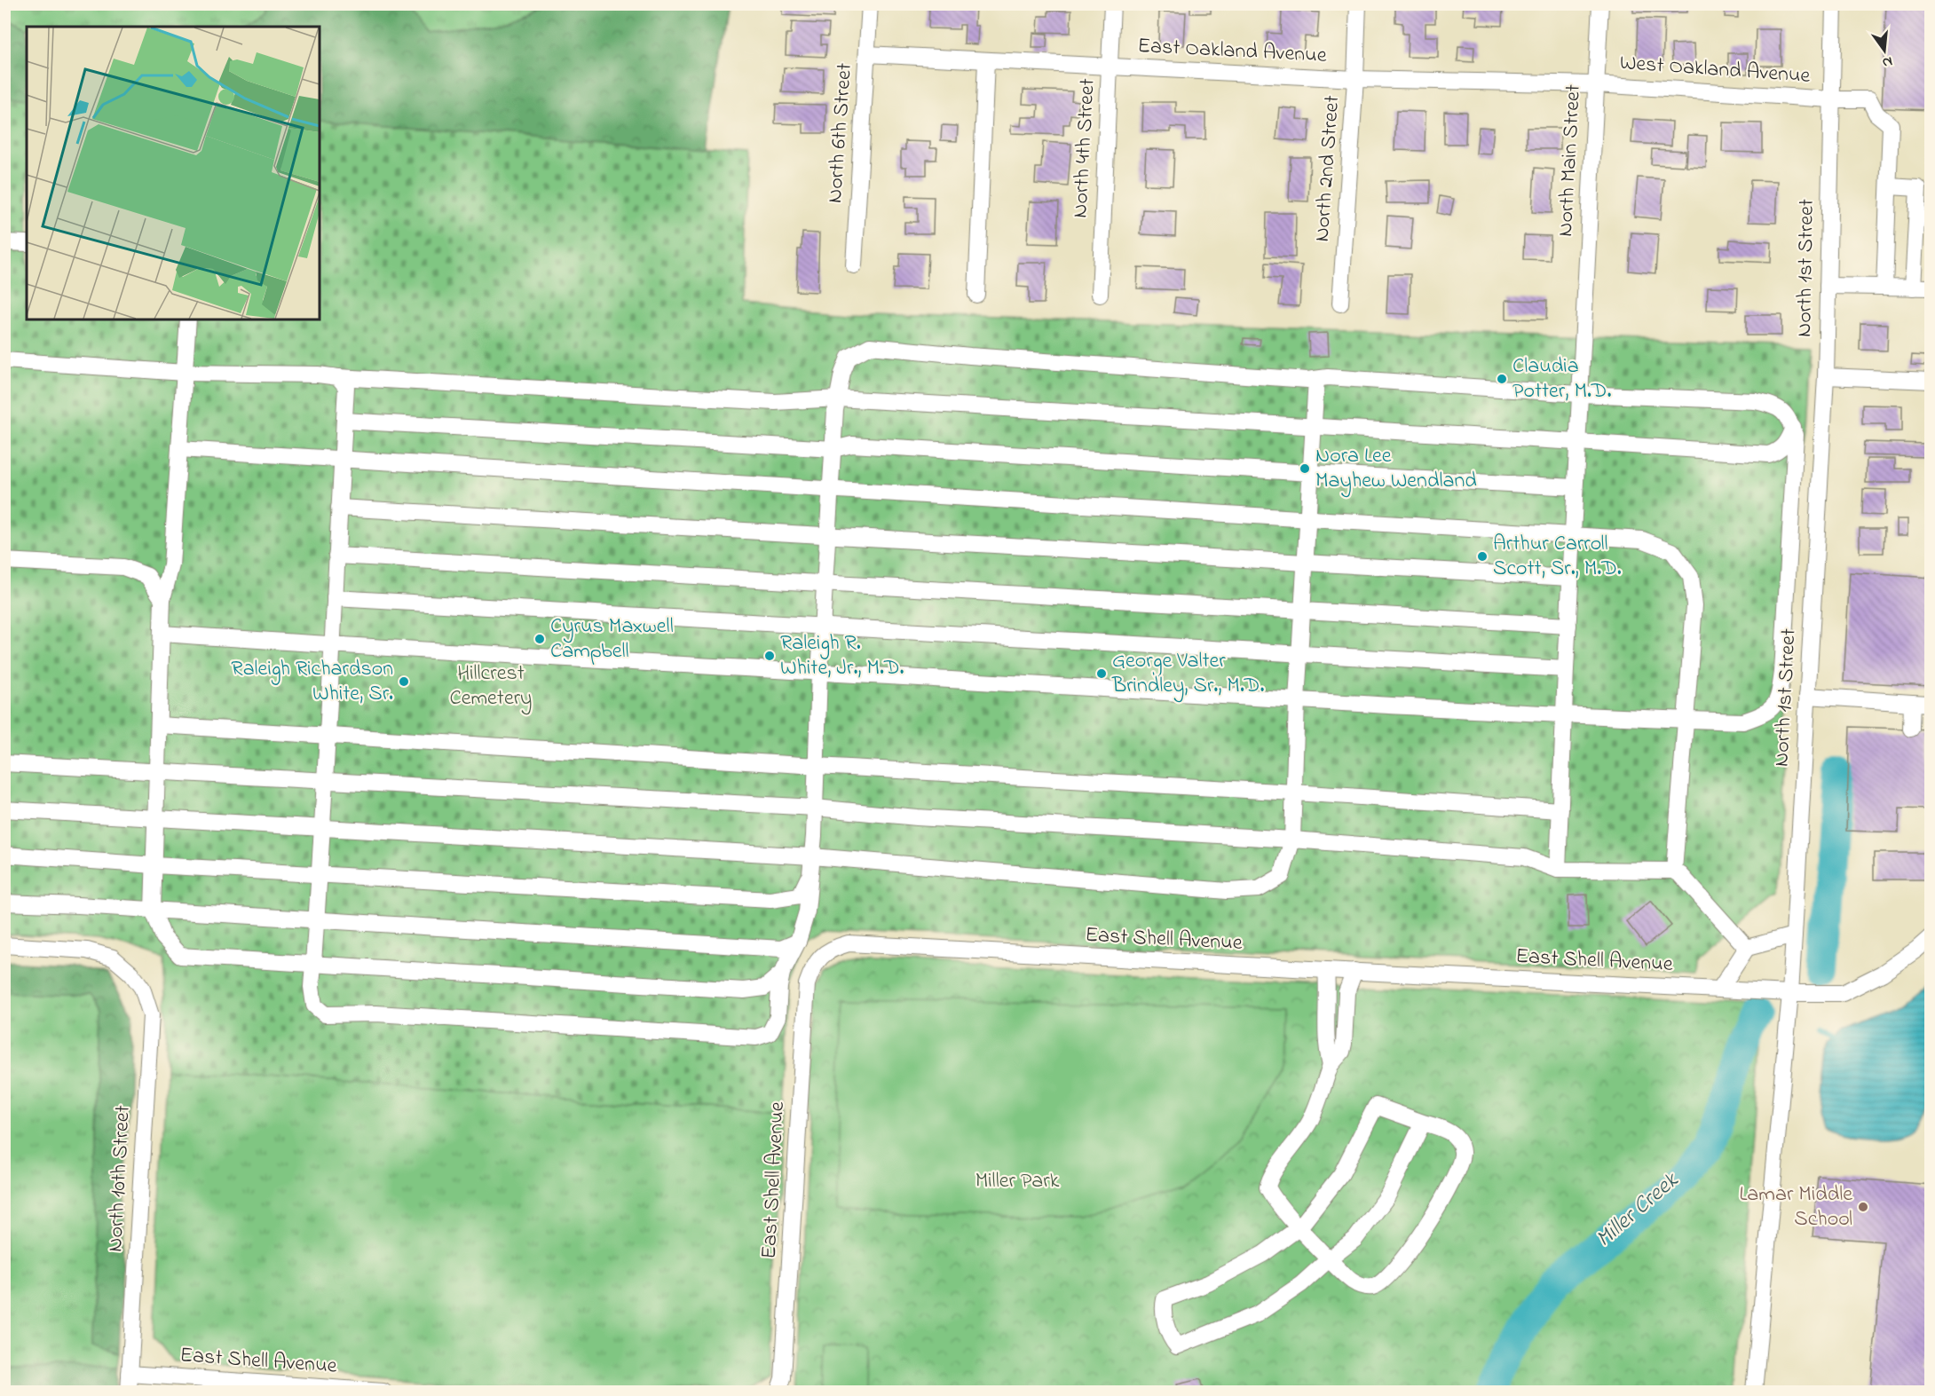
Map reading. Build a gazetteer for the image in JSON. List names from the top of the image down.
{
  "streets": {
    "street": [
      "East Oakland Avenue",
      "West Oakland Avenue",
      "North 6th Street",
      "North 4th Street",
      "North Main Street",
      "North 2nd Street",
      "North 1st Street",
      "East Shell Avenue",
      "North 10th Street"
    ]
  },
  "crossings": [
    ["East Oakland Avenue", "West Oakland Avenue"],
    ["East Oakland Avenue", "North 6th Street"],
    ["East Oakland Avenue", "North 4th Street"],
    ["East Oakland Avenue", "North Main Street"],
    ["East Oakland Avenue", "North 2nd Street"],
    ["West Oakland Avenue", "North Main Street"],
    ["West Oakland Avenue", "North 1st Street"],
    ["North 1st Street", "East Shell Avenue"],
    ["East Shell Avenue", "North 10th Street"]
  ],
  "water": ["Miller Creek"],
  "parks": ["Hillcrest Cemetery", "Miller Park"],
  "places": [
    "Claudia Potter, M.D.",
    "Nora Lee Mayhew Wendland",
    "Arthur Carroll Scott, Sr., M.D.",
    "Cyrus Maxwell Campbell",
    "Raleigh R. White, Jr., M.D.",
    "George Valter Brindley, Sr., M.D.",
    "Raleigh Richardson White, Sr.",
    "Lamar Middle School"
  ],
  "north": "bottom"
}
